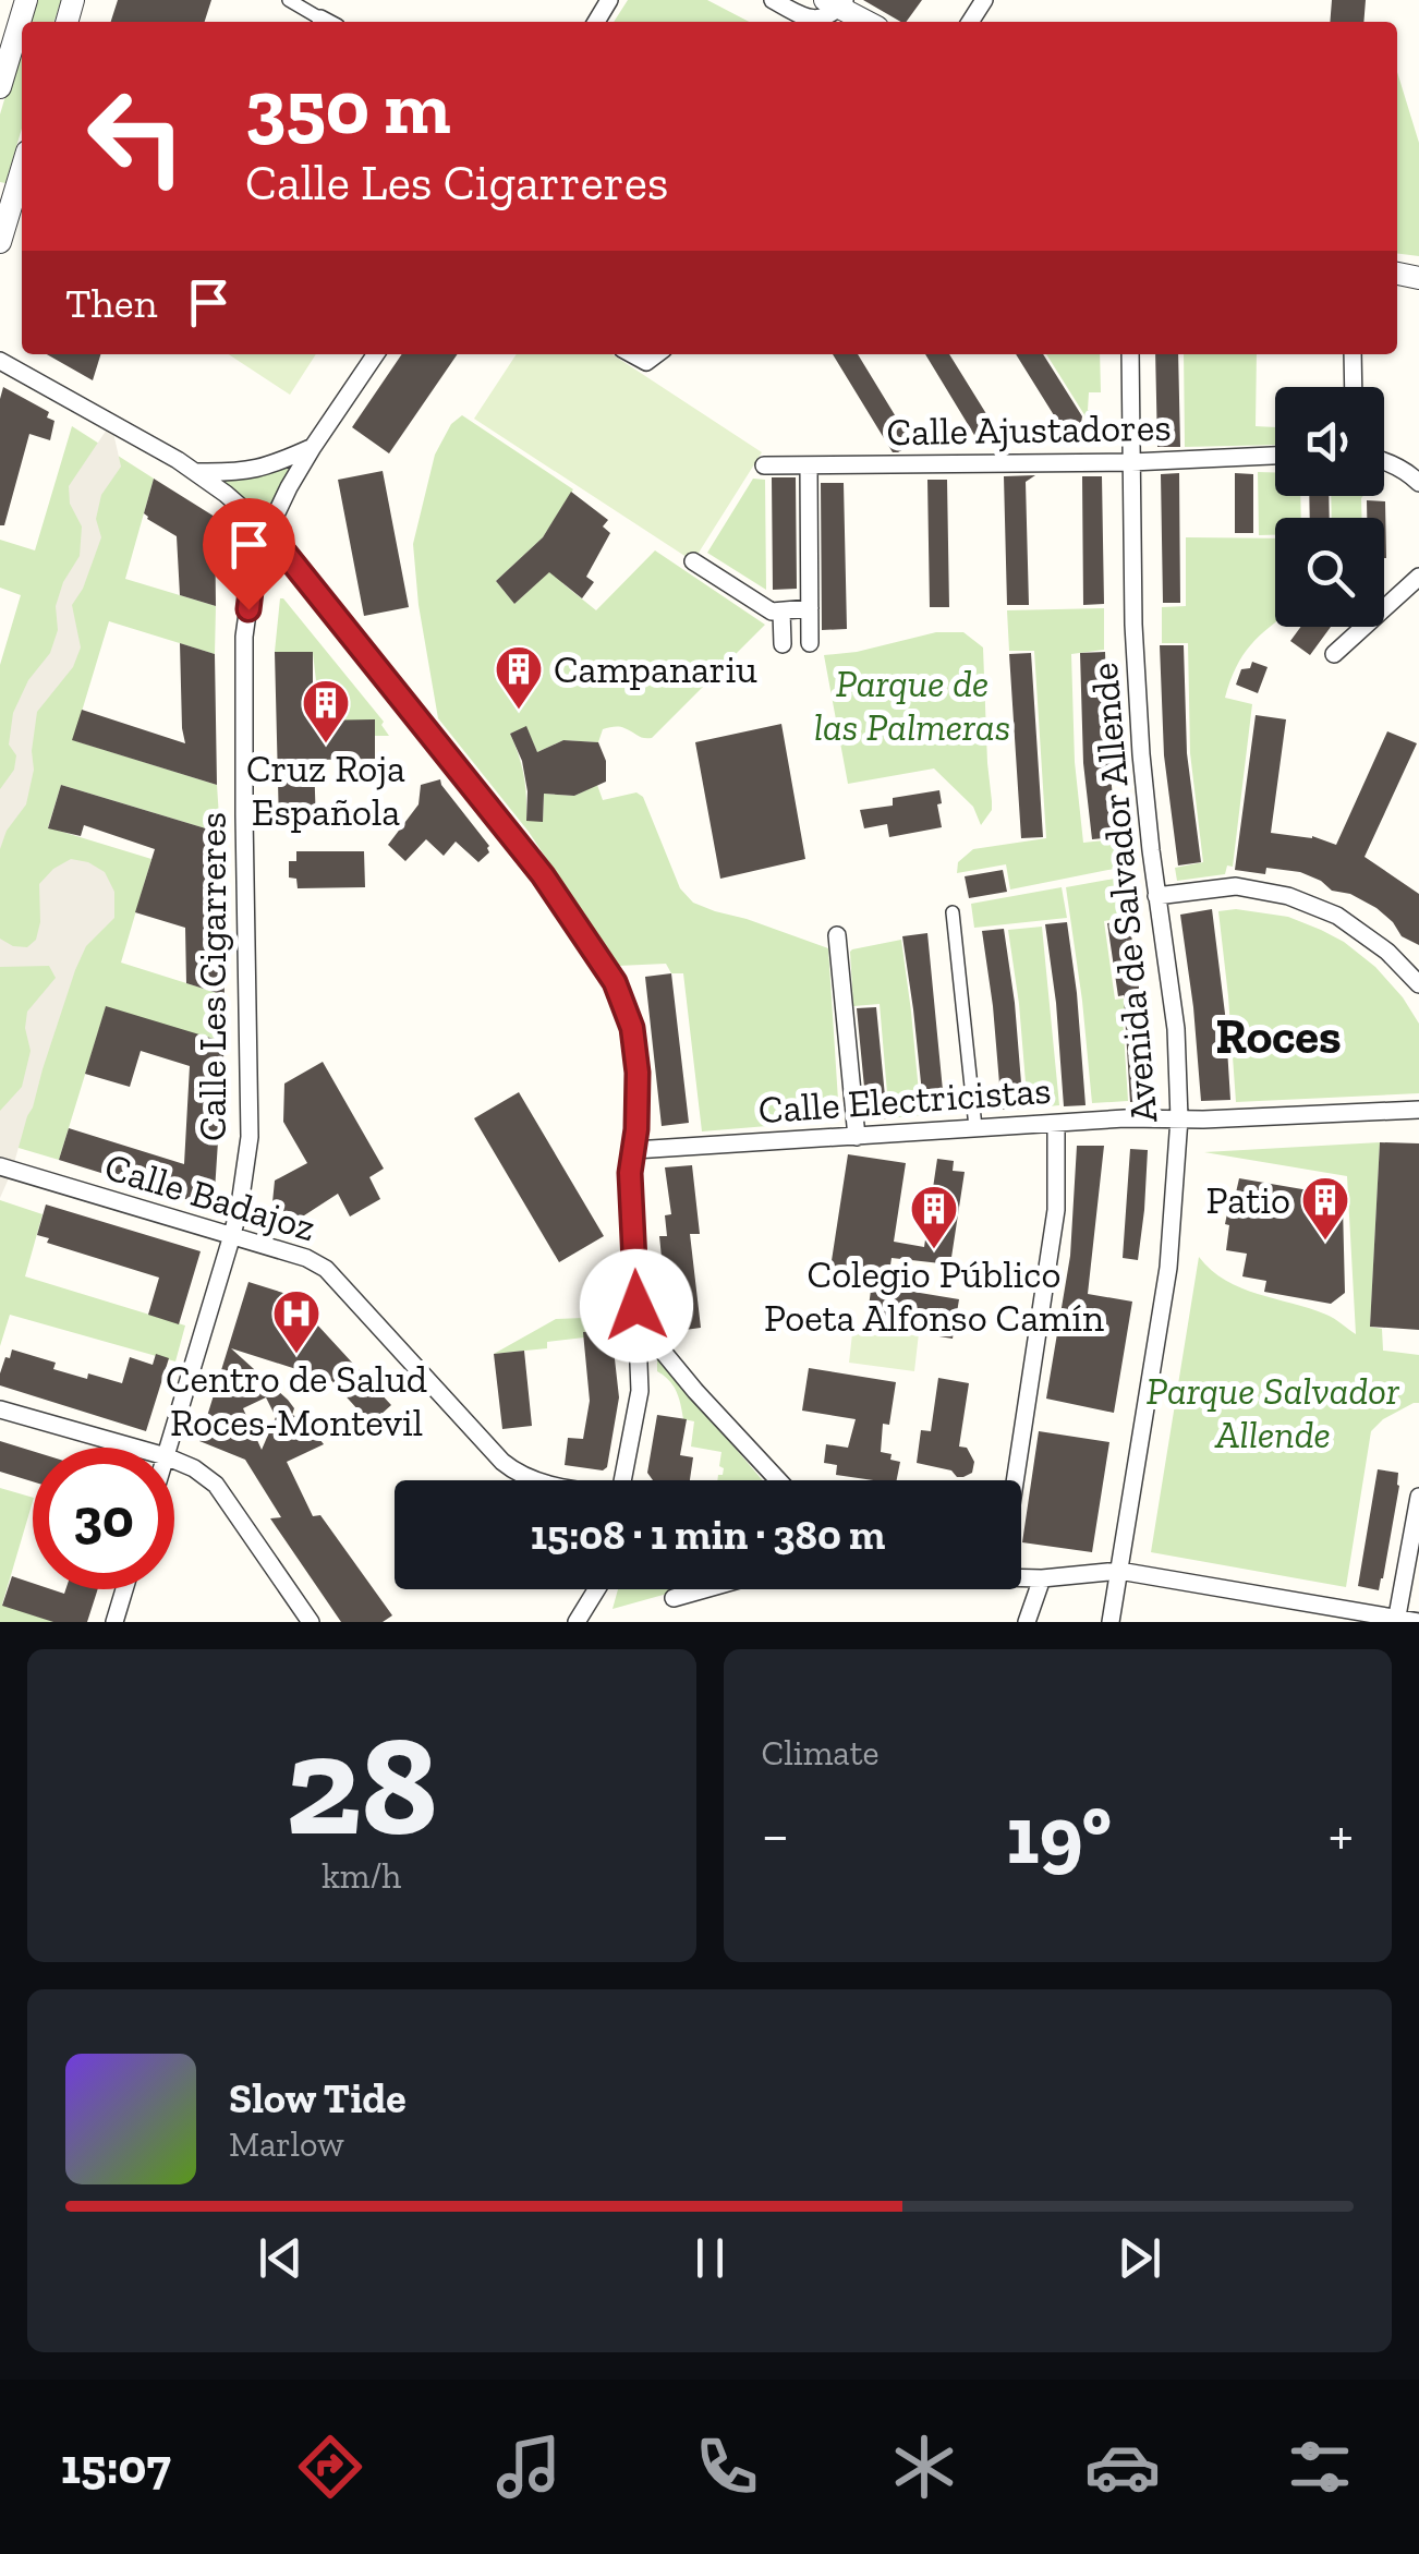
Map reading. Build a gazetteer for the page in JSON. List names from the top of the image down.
{
  "streets": {
    "street": [
      "Calle Ajustadores",
      "Avenida de Salvador Allende",
      "Calle Les Cigarreres",
      "Calle Electricistas",
      "Calle Badajoz"
    ]
  },
  "crossings": [
    ["Calle Ajustadores", "Avenida de Salvador Allende"],
    ["Avenida de Salvador Allende", "Calle Electricistas"],
    ["Calle Les Cigarreres", "Calle Badajoz"]
  ],
  "districts": ["Roces"],
  "parks": ["Parque de las Palmeras", "Parque Salvador Allende"],
  "places": {
    "building": [
      "Campanariu",
      "Cruz Roja Española",
      "Patio",
      "Colegio Público Poeta Alfonso Camín"
    ],
    "hospital": ["Centro de Salud Roces-Montevil"]
  },
  "page": {
    "turn": ["350 m", "Calle Les Cigarreres"],
    "then": "Then",
    "limit": "30",
    "trip": "15:08 · 1 min · 380 m",
    "tile": [
      ["28", "km/h"],
      "Climate"
    ],
    "heat": ["−", "19°", "+"],
    "song": ["Slow Tide", "Marlow"],
    "tabs": "15:07"
  }
}
